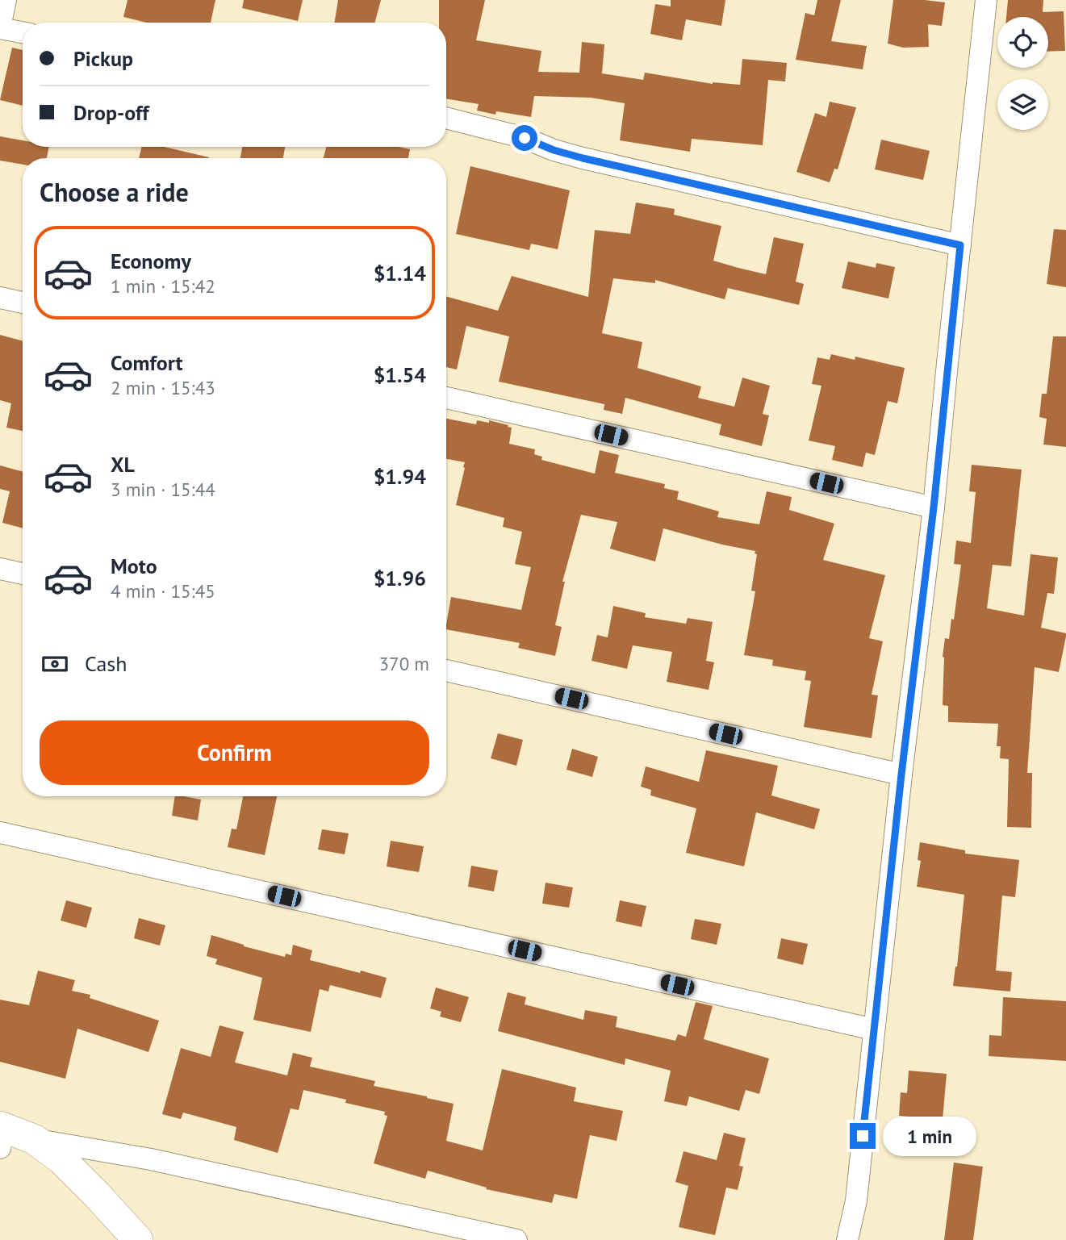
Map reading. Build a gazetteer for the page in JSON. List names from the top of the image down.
{
  "page": {
    "banner": ["Pickup", "Drop-off"],
    "heading": "Choose a ride",
    "list": [
      {
        "name": "Economy",
        "note": "1 min · 15:42",
        "value": "$1.14"
      },
      {
        "name": "Comfort",
        "note": "2 min · 15:43",
        "value": "$1.54"
      },
      {
        "name": "XL",
        "note": "3 min · 15:44",
        "value": "$1.94"
      },
      {
        "name": "Moto",
        "note": "4 min · 15:45",
        "value": "$1.96"
      }
    ],
    "pay": ["Cash", "370 m"],
    "buttons": "Confirm",
    "bubble": "1 min"
  }
}
